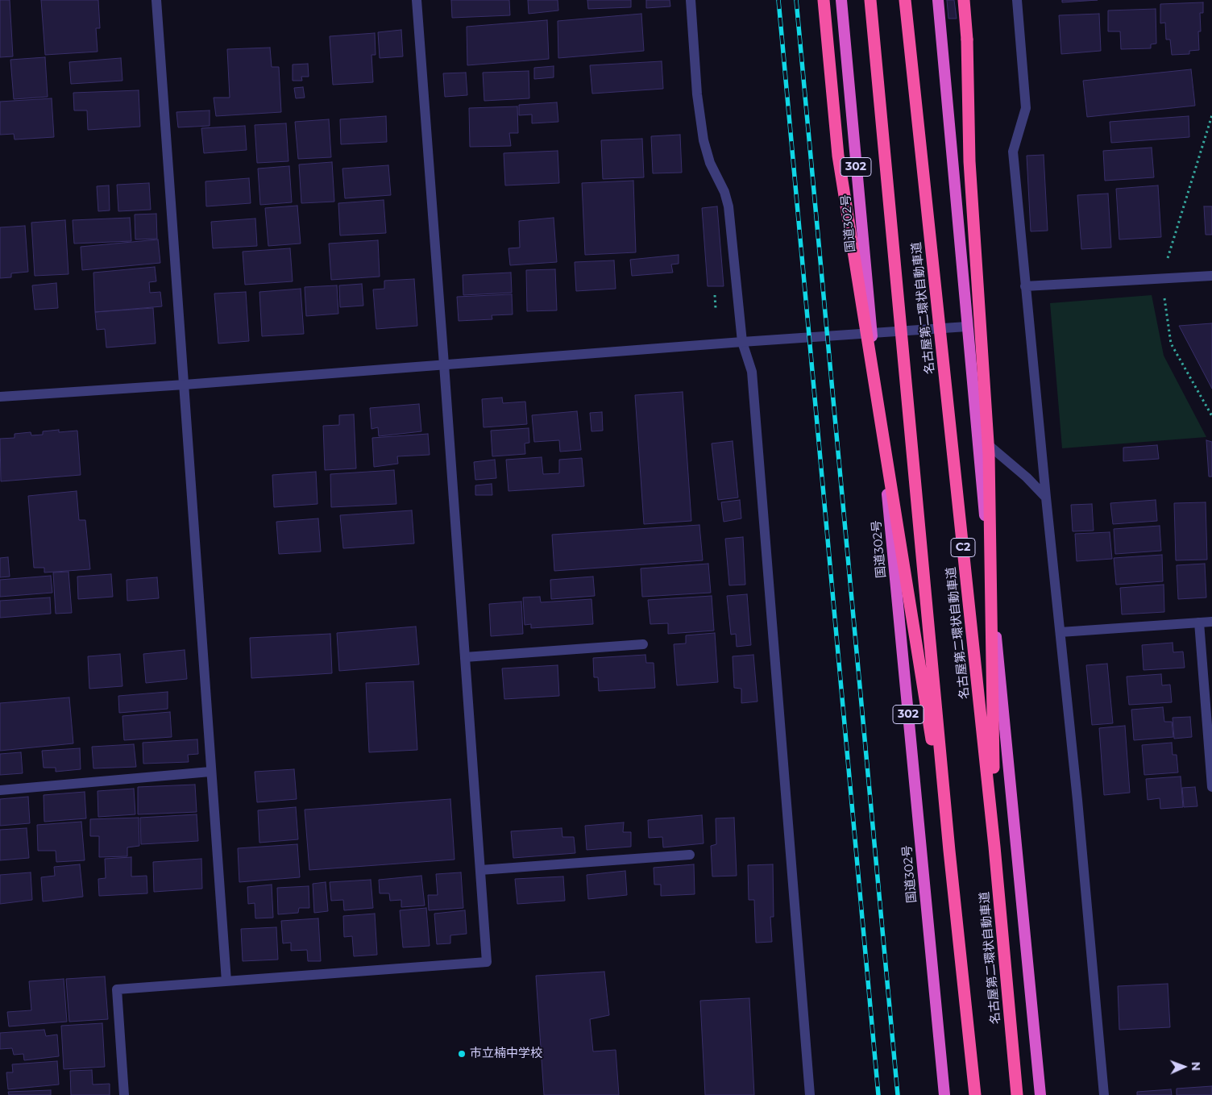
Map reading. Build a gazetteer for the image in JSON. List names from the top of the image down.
{
  "streets": {
    "highway": [
      "302",
      "国道302号",
      "名古屋第二環状自動車道",
      "C2"
    ]
  },
  "places": ["市立楠中学校"],
  "north": "right"
}
